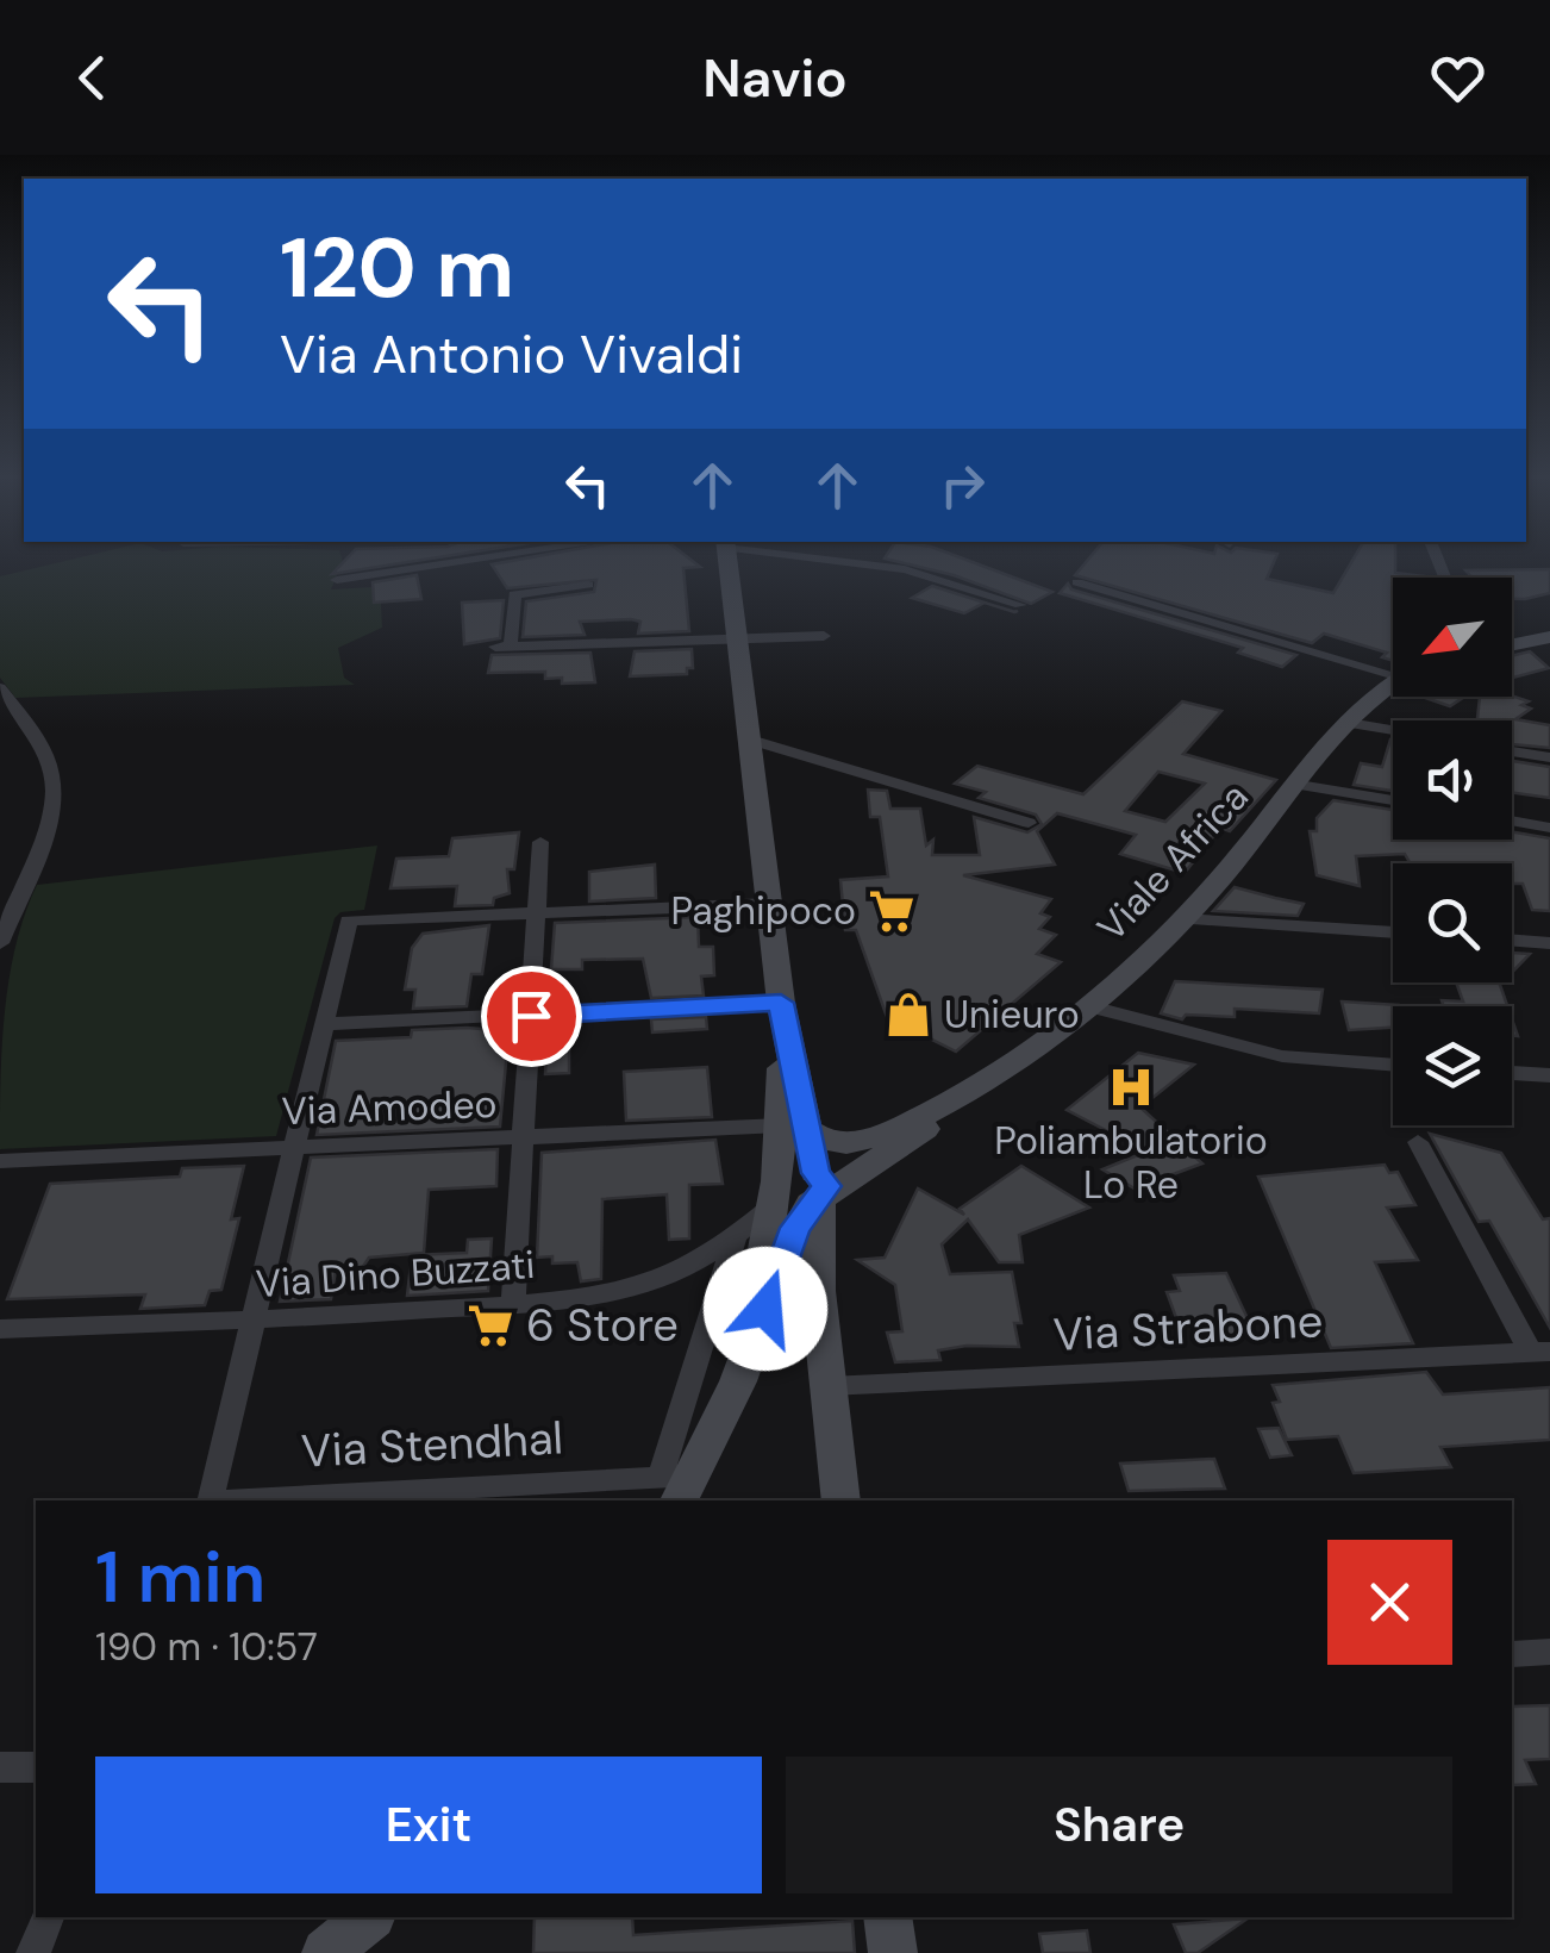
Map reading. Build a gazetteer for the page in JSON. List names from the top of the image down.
{
  "streets": {
    "main road": ["Viale Africa"],
    "street": [
      "Via Amodeo",
      "Via Dino Buzzati",
      "Via Strabone",
      "Via Stendhal"
    ]
  },
  "places": {
    "supermarket": ["Paghipoco", "6 Store"],
    "shop": ["Unieuro"],
    "hospital": ["Poliambulatorio Lo Re"]
  },
  "north": "bottom left",
  "page": {
    "header": "Navio",
    "turn": ["120 m", "Via Antonio Vivaldi"],
    "heading": ["1 min", "190 m · 10:57"],
    "buttons": ["Exit", "Share"]
  }
}
